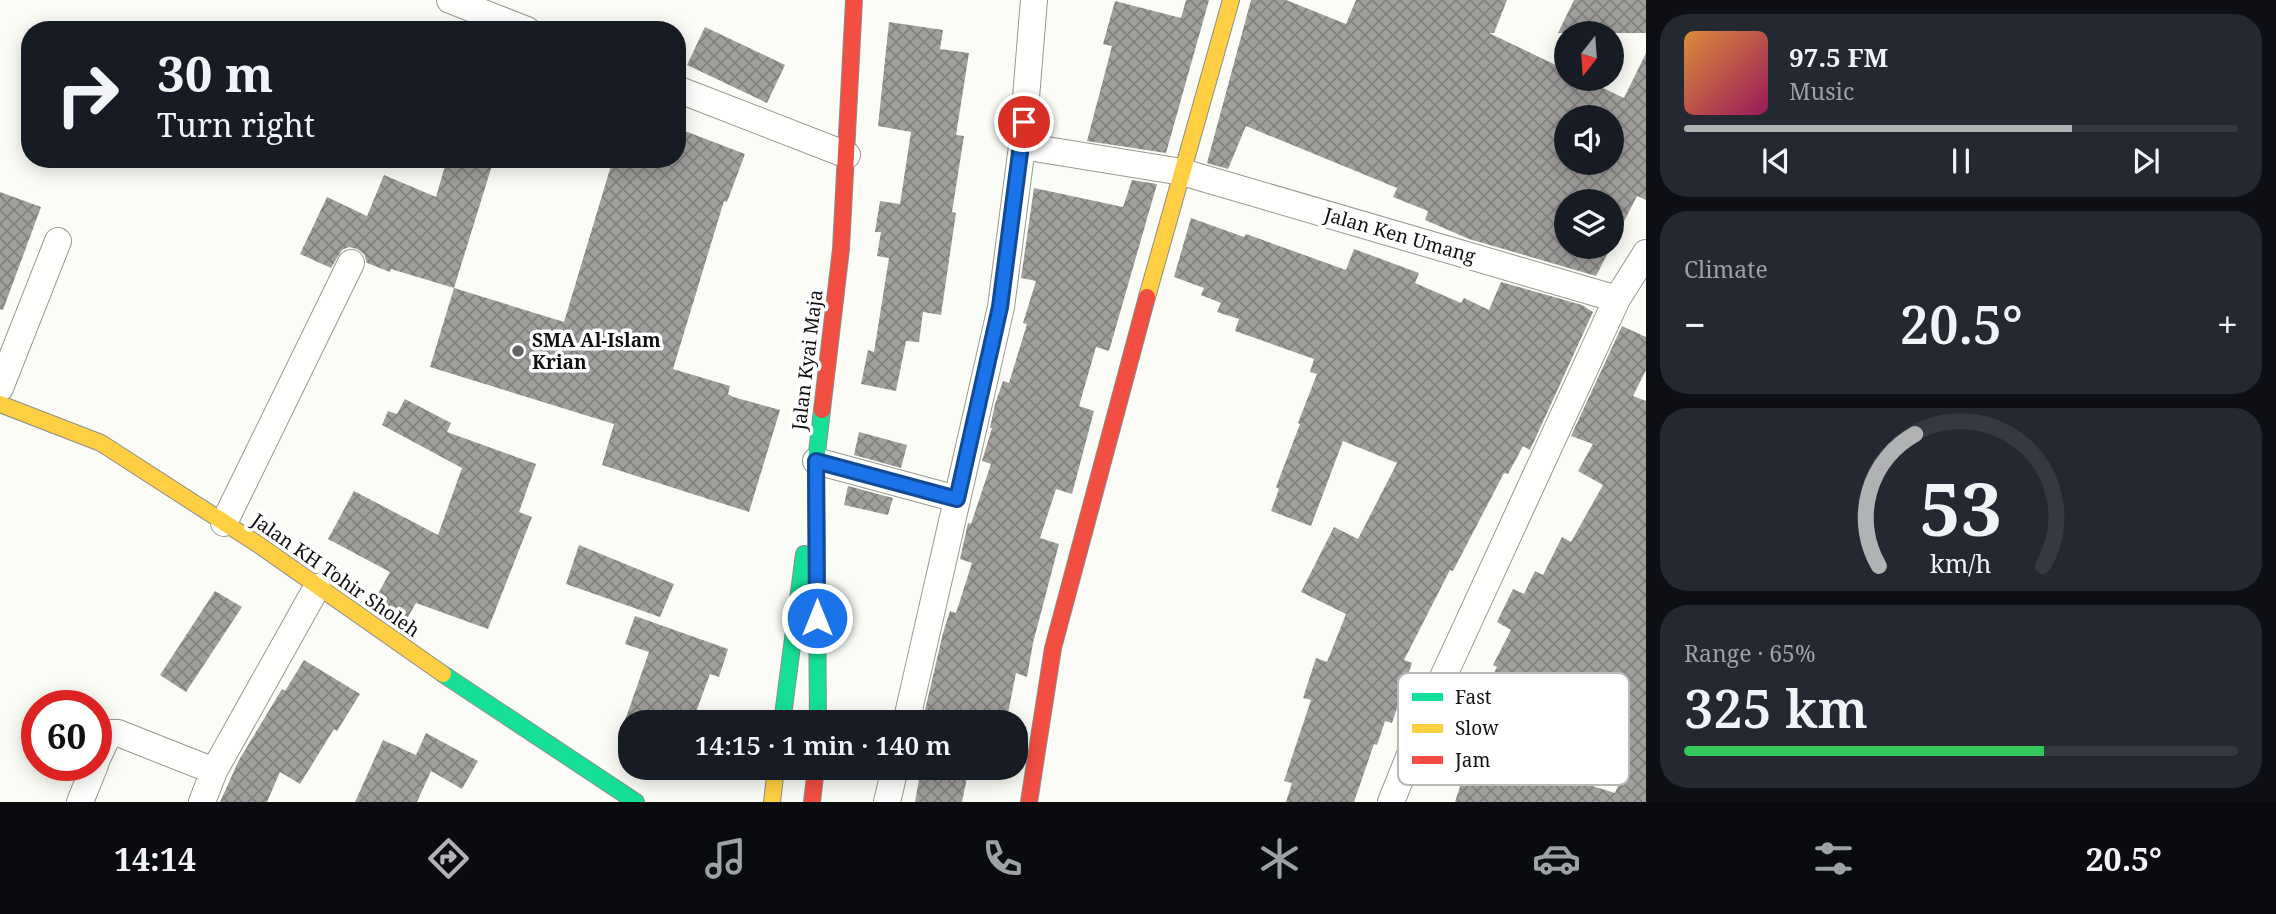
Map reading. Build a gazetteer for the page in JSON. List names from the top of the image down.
{
  "streets": {
    "street": ["Jalan Ken Umang", "Jalan Kyai Maja", "Jalan KH Tohir Sholeh"]
  },
  "places": ["SMA Al-Islam Krian"],
  "legend": ["Fast", "Slow", "Jam"],
  "north": "bottom",
  "page": {
    "turn": ["30 m", "Turn right"],
    "song": ["97.5 FM", "Music"],
    "tile": [
      "Climate",
      ["Range · 65%", "325 km"]
    ],
    "heat": ["−", "20.5°", "+"],
    "limit": "60",
    "trip": "14:15 · 1 min · 140 m",
    "tabs": ["14:14", "20.5°"],
    "gauge": ["53", "km/h"]
  }
}
